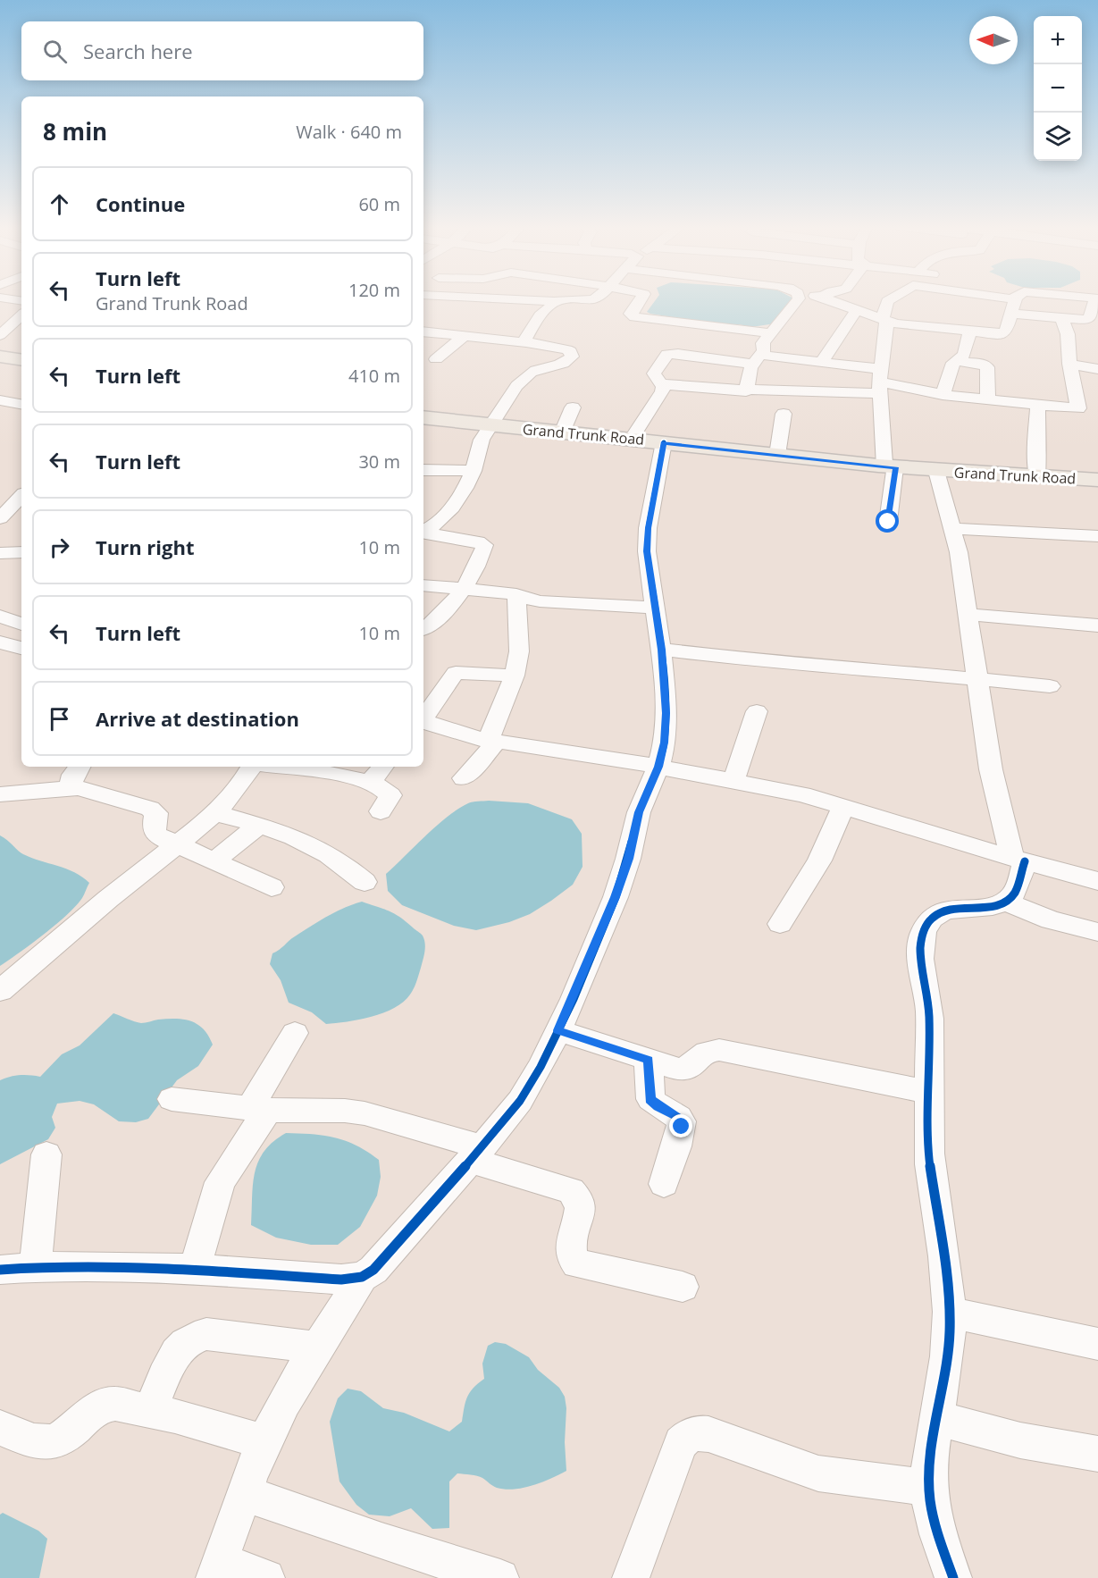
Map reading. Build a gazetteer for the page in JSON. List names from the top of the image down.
{
  "streets": {
    "main road": ["Grand Trunk Road"]
  },
  "north": "left",
  "page": {
    "map_buttons": ["+", "−"],
    "search": "Search here",
    "heading": ["8 min", "Walk · 640 m"],
    "list": [
      ["Continue", "60 m"],
      ["Turn left", "Grand Trunk Road", "120 m"],
      ["Turn left", "410 m"],
      ["Turn left", "30 m"],
      ["Turn right", "10 m"],
      ["Turn left", "10 m"],
      "Arrive at destination"
    ]
  }
}
